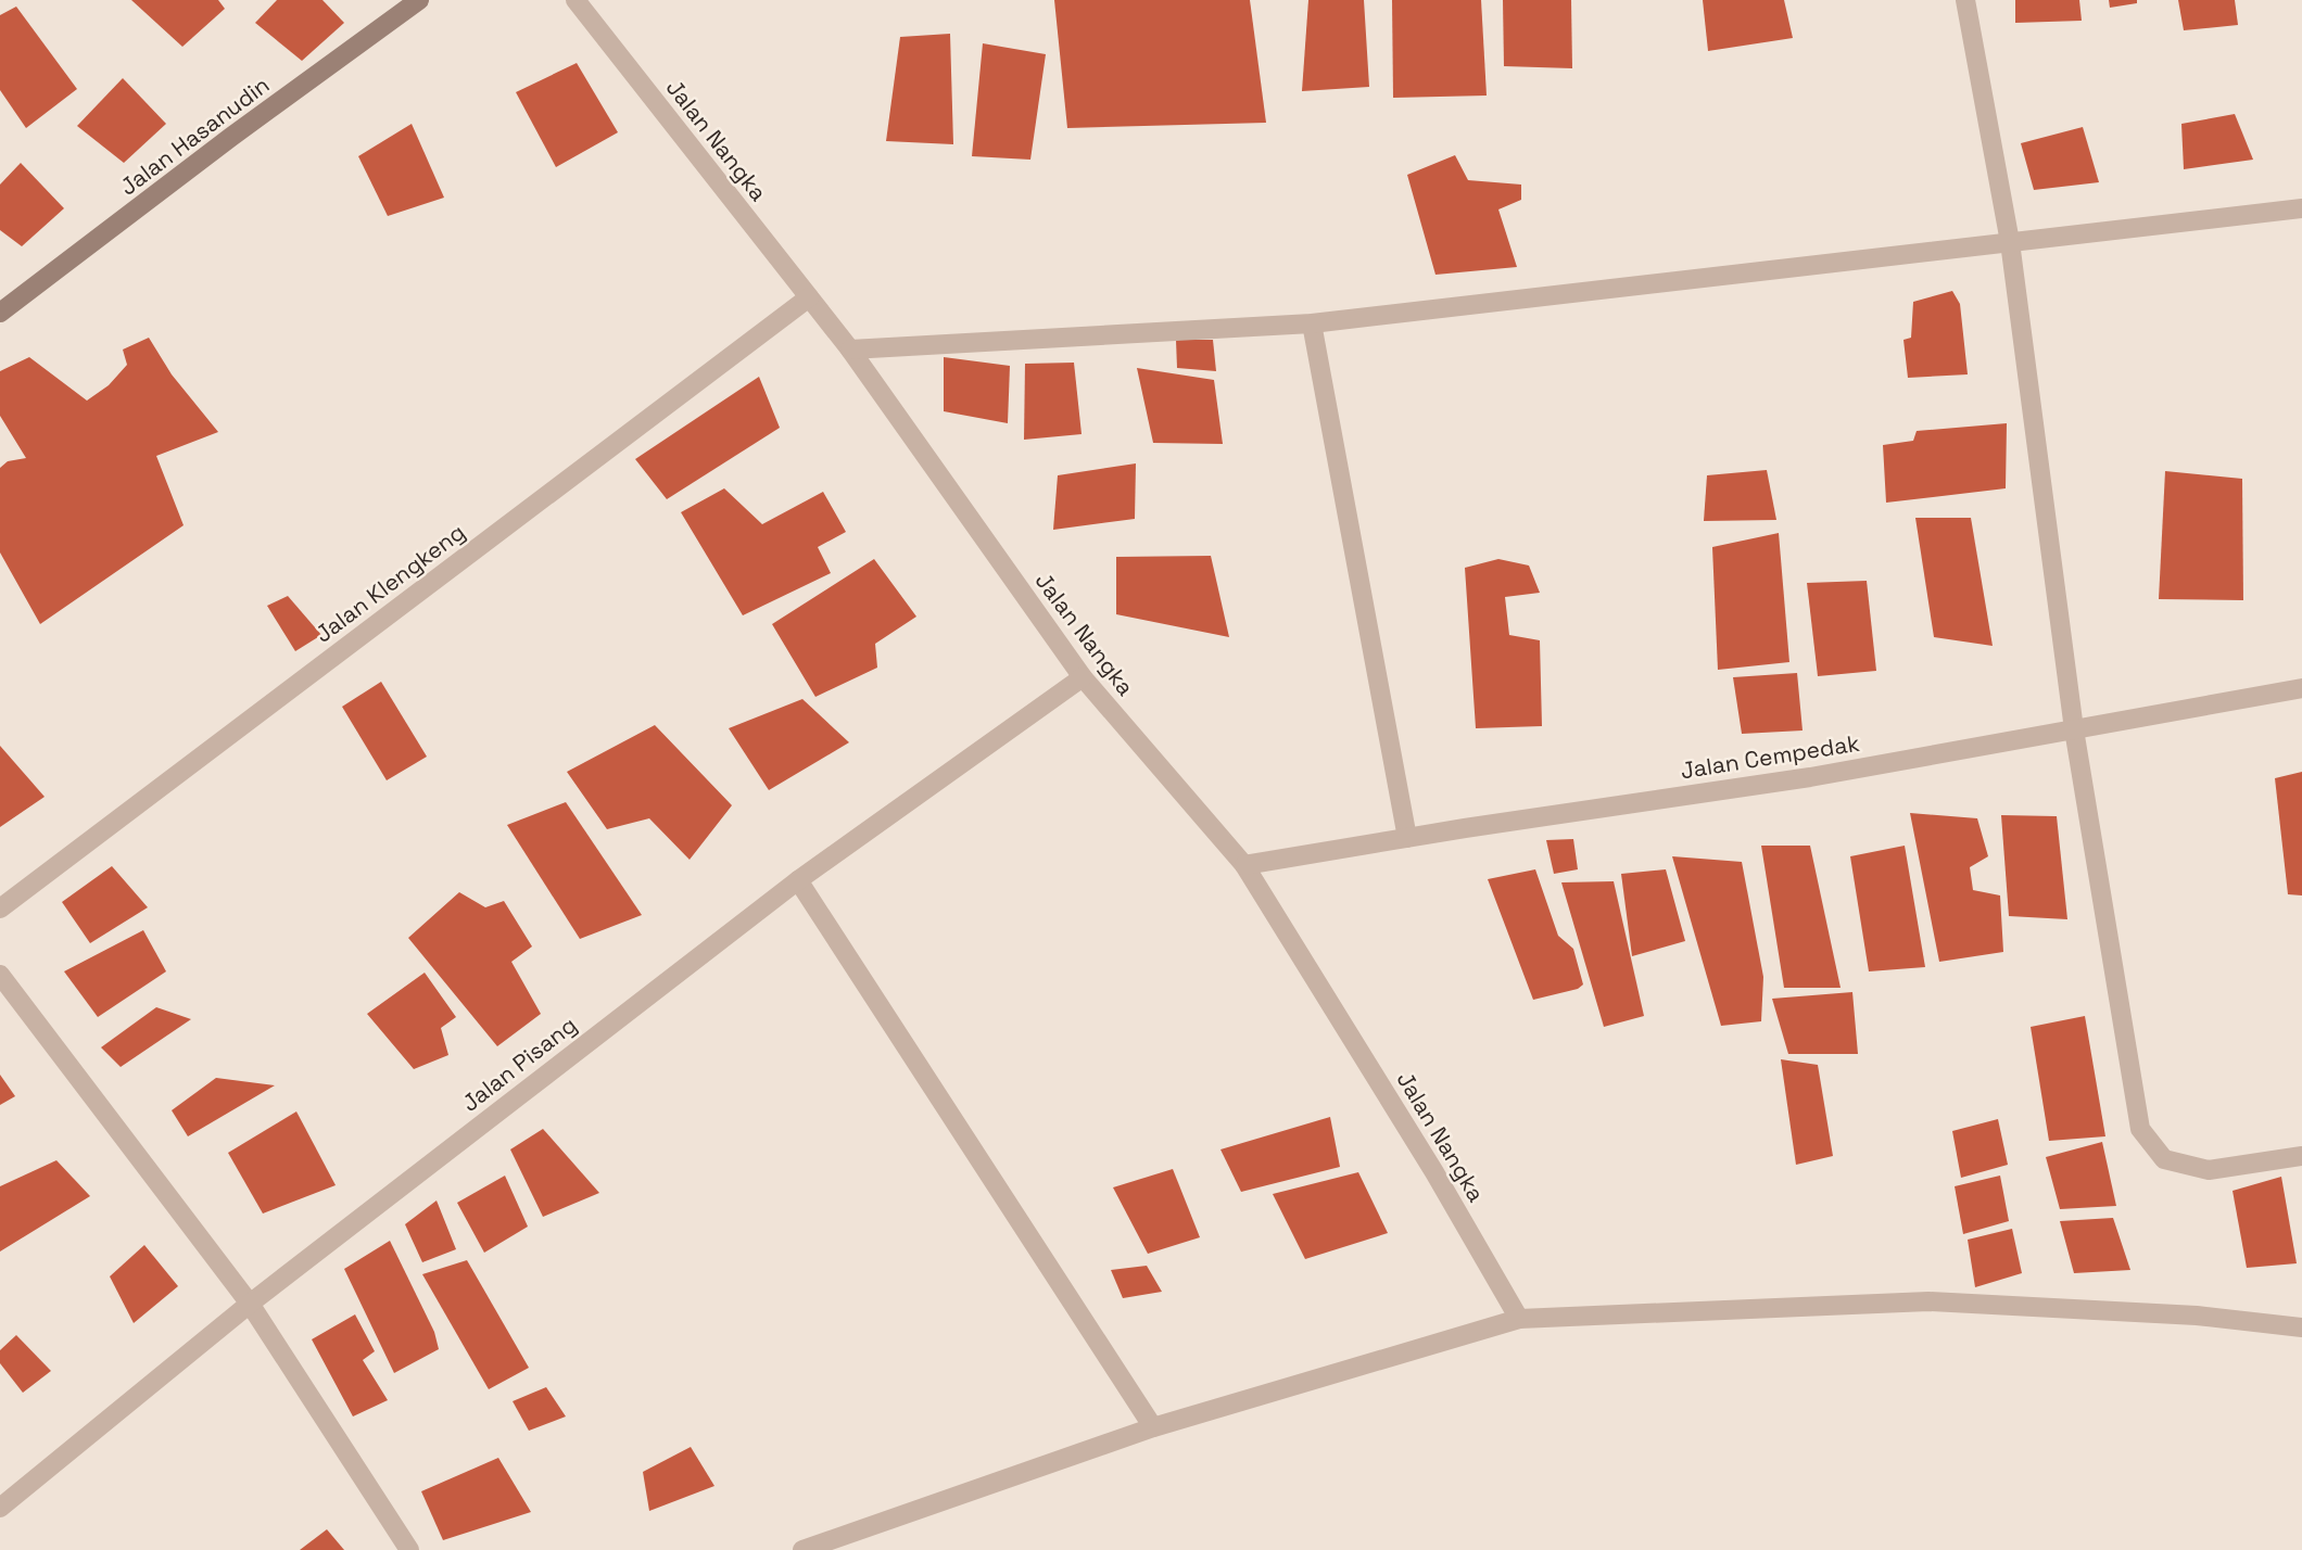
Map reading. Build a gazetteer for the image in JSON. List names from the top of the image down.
{
  "streets": {
    "main road": ["Jalan Hasanudin"],
    "street": [
      "Jalan Nangka",
      "Jalan Klengkeng",
      "Jalan Cempedak",
      "Jalan Pisang"
    ]
  },
  "crossings": [
    ["Jalan Nangka", "Jalan Klengkeng"],
    ["Jalan Nangka", "Jalan Cempedak"],
    ["Jalan Nangka", "Jalan Pisang"]
  ]
}
